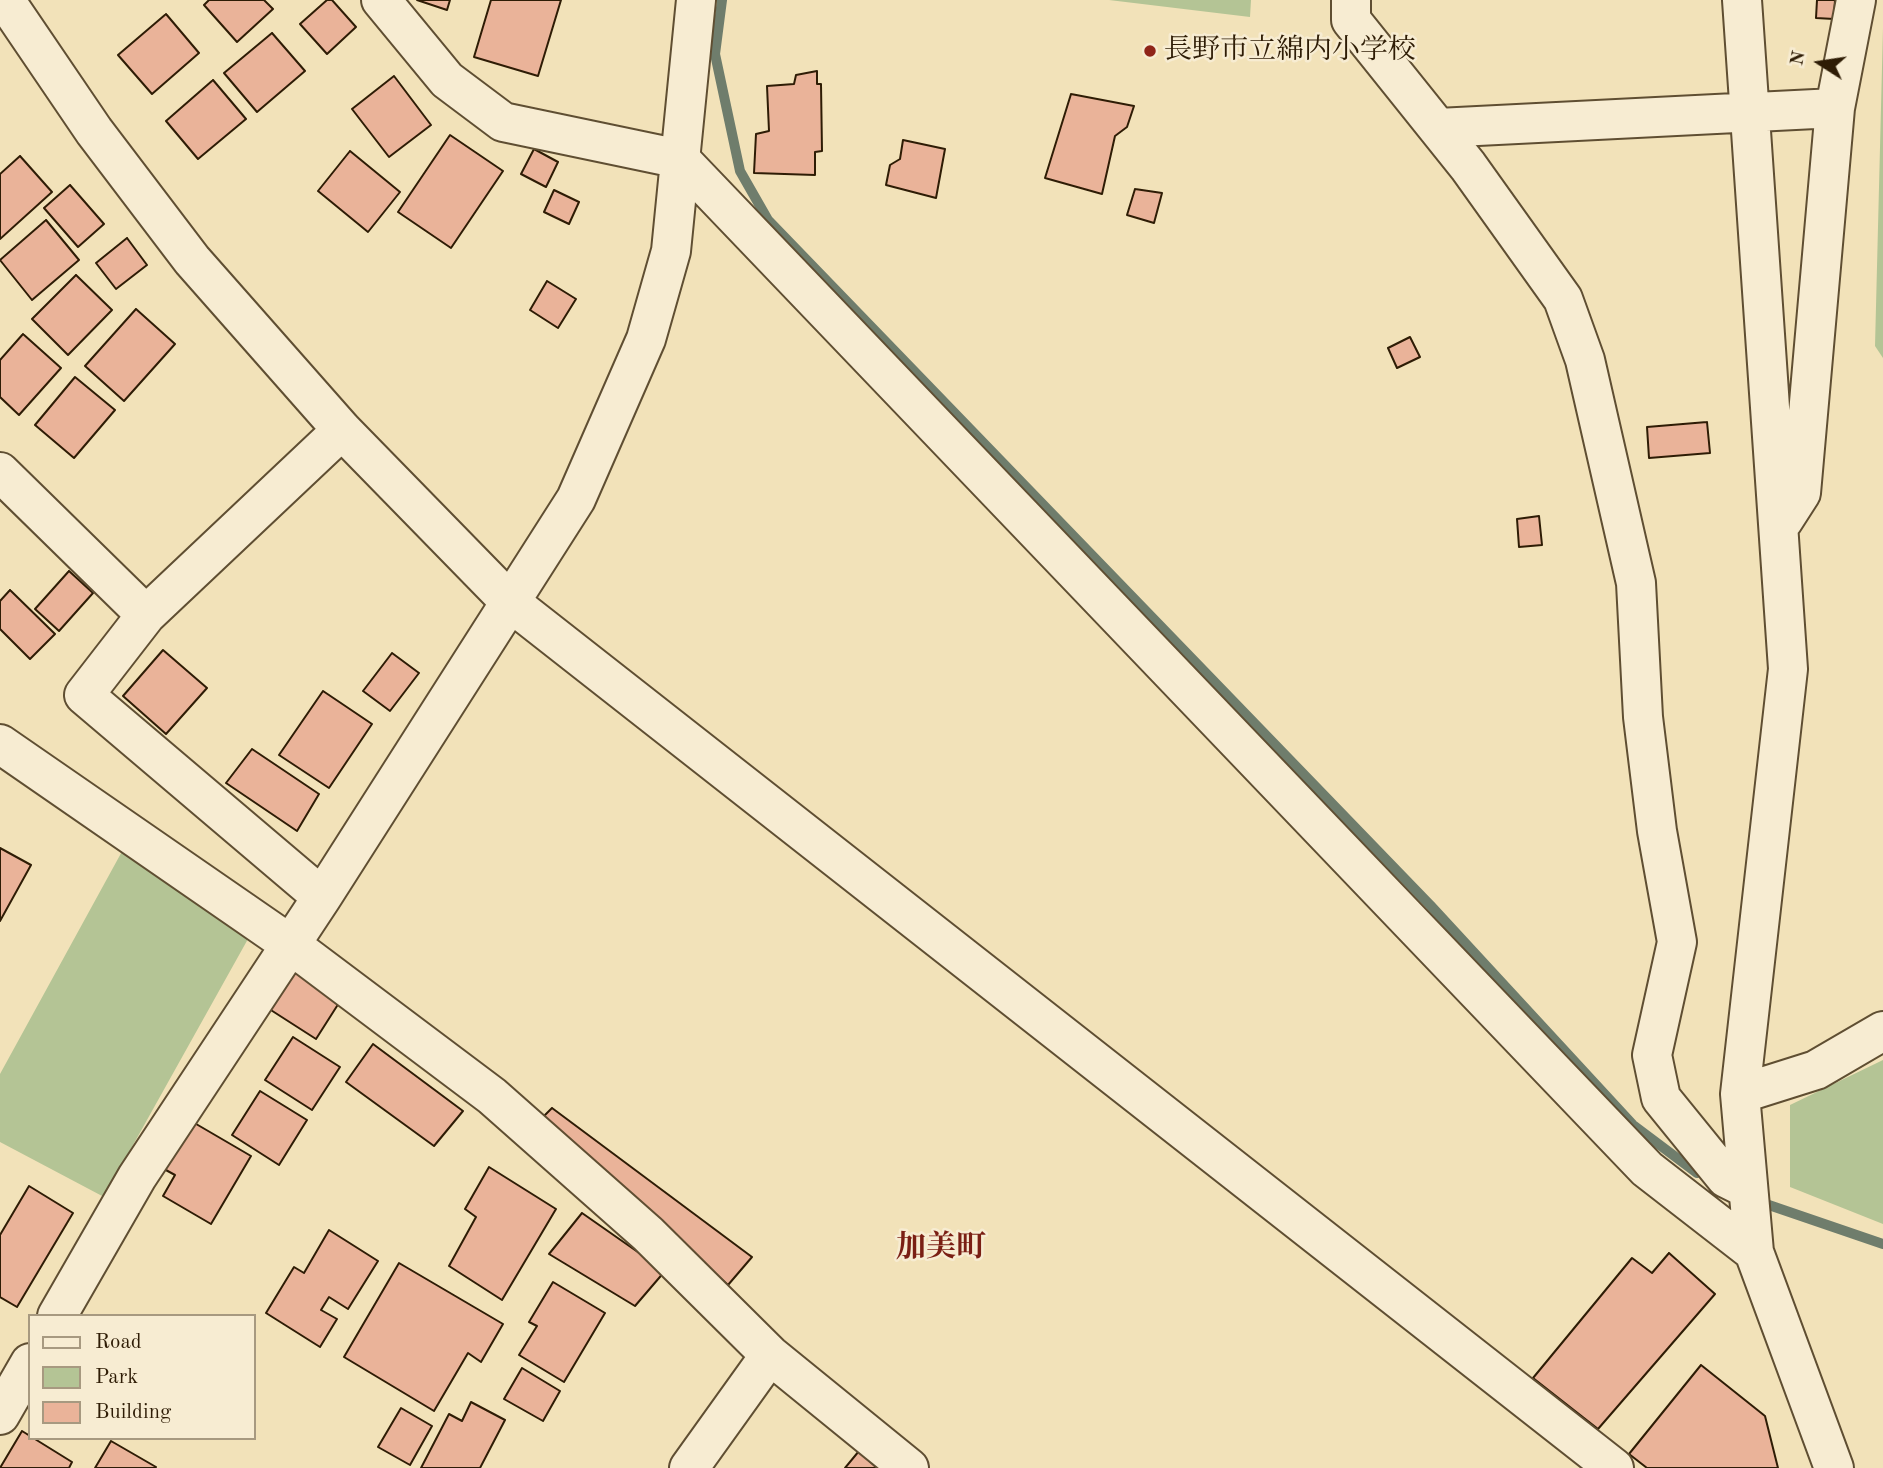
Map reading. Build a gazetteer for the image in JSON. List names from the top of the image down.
{
  "districts": ["加美町"],
  "places": ["長野市立綿内小学校"],
  "legend": ["Road", "Park", "Building"],
  "north": "left"
}
